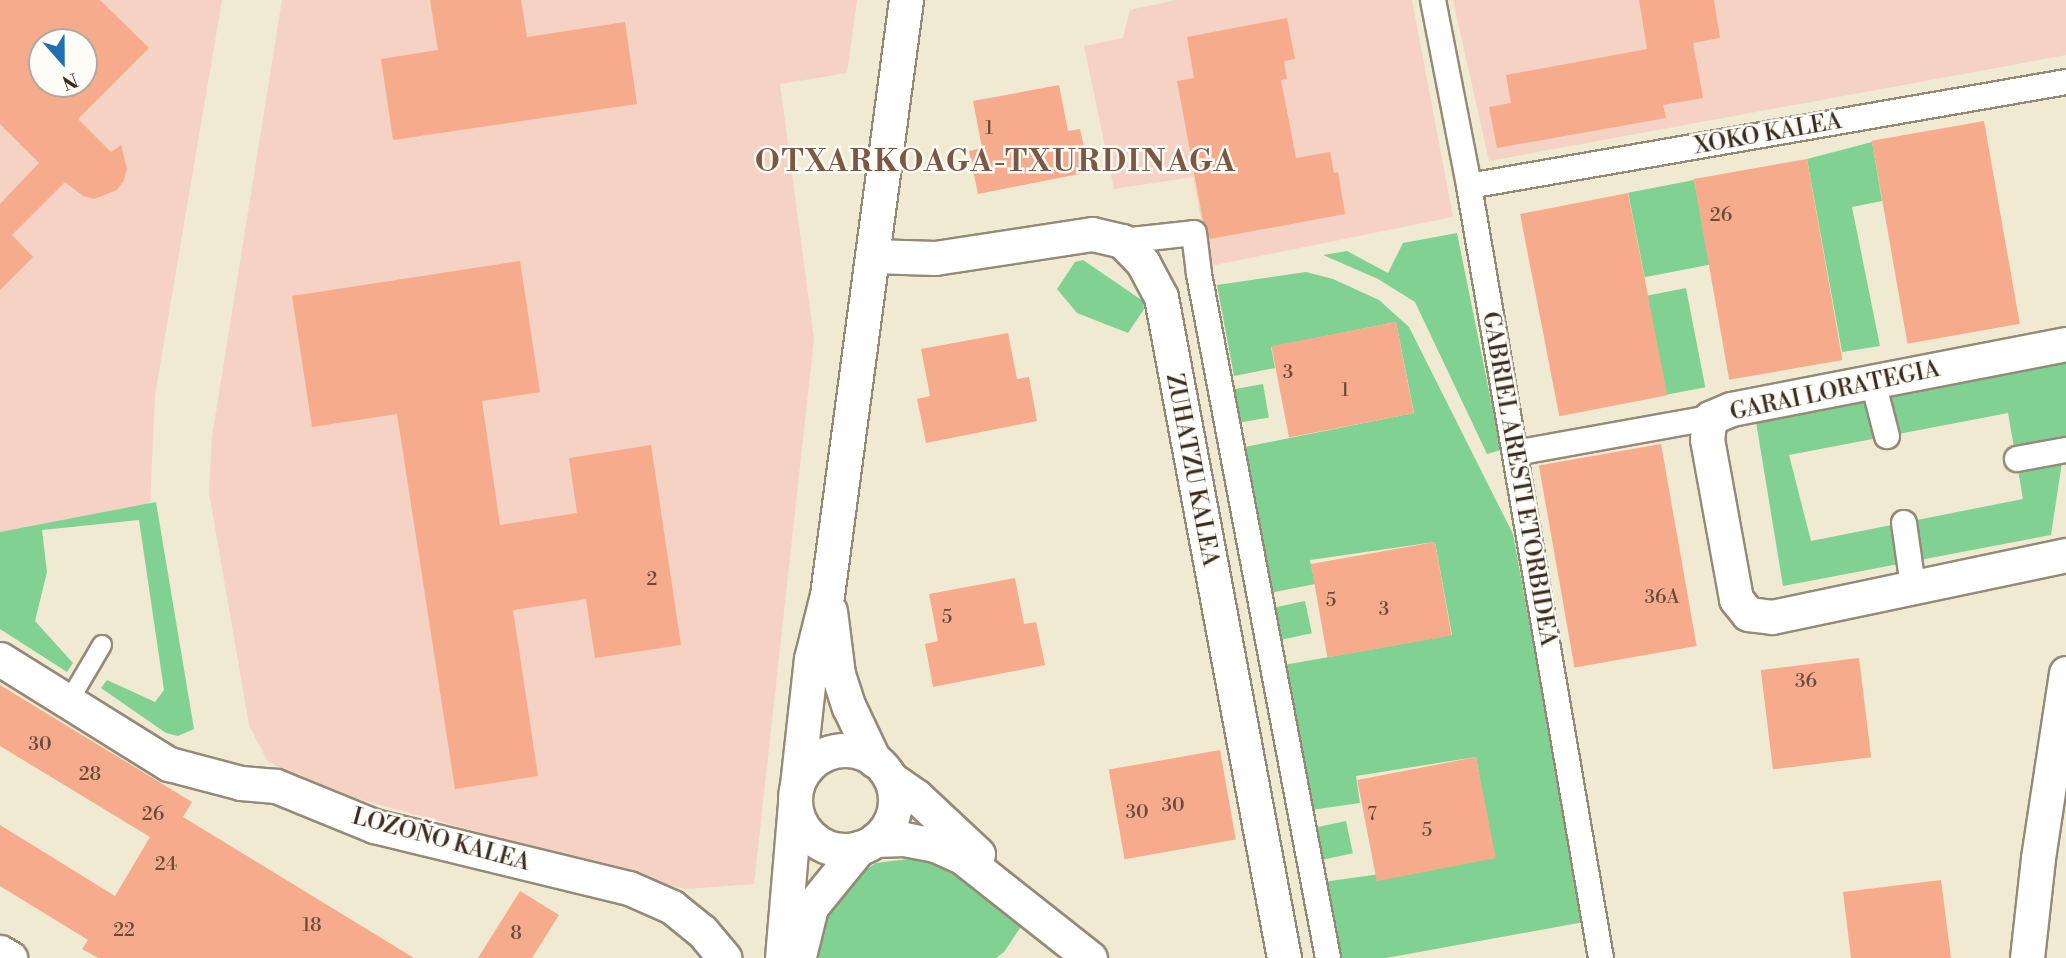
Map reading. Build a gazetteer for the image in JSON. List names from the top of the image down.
{
  "streets": {
    "street": [
      "XOKO KALEA",
      "GARAI LORATEGIA",
      "ZUHATZU KALEA",
      "GABRIEL ARESTI ETORBIDEA",
      "LOZOÑO KALEA"
    ]
  },
  "crossings": [
    ["XOKO KALEA", "GABRIEL ARESTI ETORBIDEA"]
  ],
  "districts": ["OTXARKOAGA-TXURDINAGA"],
  "house_numbers": [
    "1",
    "26",
    "3",
    "1",
    "2",
    "36A",
    "5",
    "3",
    "5",
    "36",
    "30",
    "28",
    "30",
    "30",
    "26",
    "7",
    "5",
    "24",
    "18",
    "22",
    "8"
  ],
  "north": "bottom"
}
